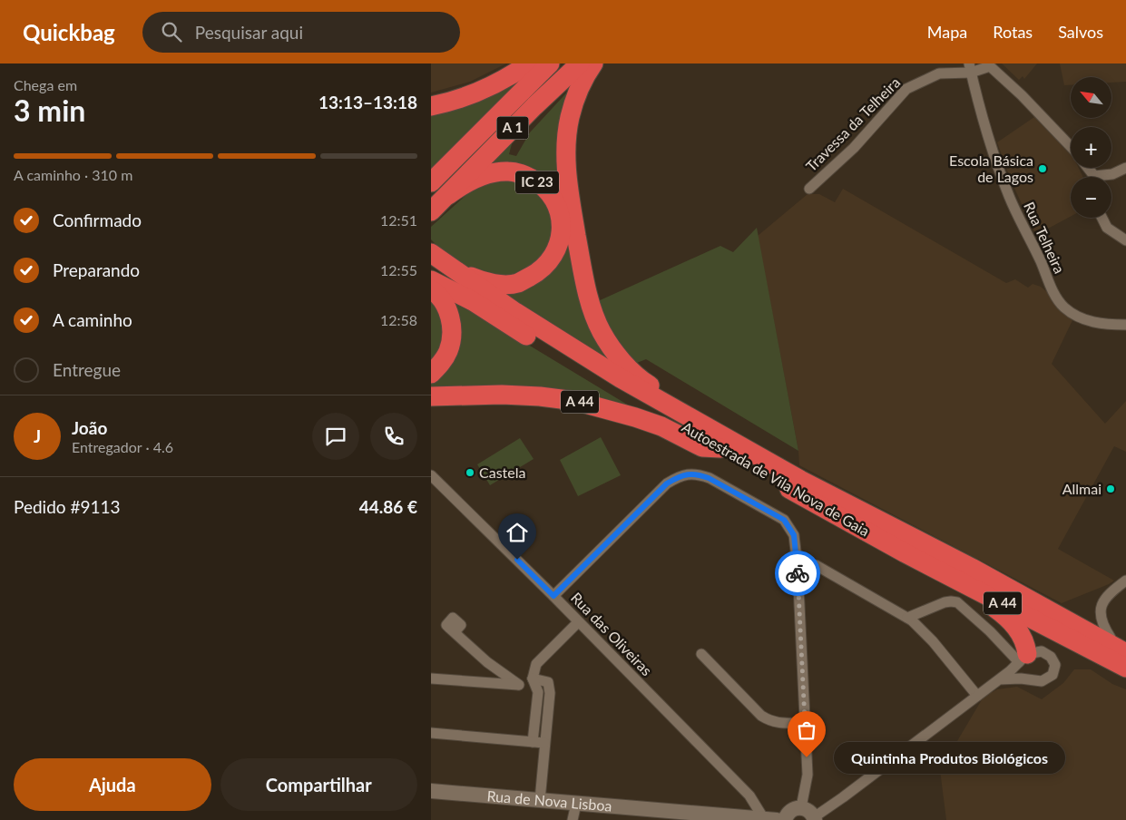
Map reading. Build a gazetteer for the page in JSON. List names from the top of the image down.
{
  "streets": {
    "highway": [
      "A 1",
      "IC 23",
      "A 44",
      "Autoestrada de Vila Nova de Gaia"
    ],
    "street": [
      "Travessa da Telheira",
      "Rua Telheira",
      "Rua das Oliveiras",
      "Rua de Nova Lisboa"
    ]
  },
  "crossings": [
    ["Travessa da Telheira", "Rua Telheira"],
    ["A 1", "IC 23"],
    ["IC 23", "A 44"],
    ["IC 23", "Autoestrada de Vila Nova de Gaia"],
    ["A 44", "Autoestrada de Vila Nova de Gaia"],
    ["Rua das Oliveiras", "Rua de Nova Lisboa"]
  ],
  "places": [
    "Escola Básica de Lagos",
    "Castela",
    "Allmai",
    "Quintinha Produtos Biológicos"
  ],
  "north": "top left",
  "page": {
    "header": "Quickbag",
    "search": "Pesquisar aqui",
    "nav": ["Mapa", "Rotas", "Salvos"],
    "heading": ["3 min", "Chega em", "13:13–13:18"],
    "panel": [
      "João",
      "Entregador · 4.6",
      "Pedido #9113",
      "44.86 €"
    ],
    "map_buttons": ["+", "−"],
    "bar": "A caminho · 310 m",
    "list": [
      ["Confirmado", "12:51"],
      ["Preparando", "12:55"],
      ["A caminho", "12:58"],
      "Entregue"
    ],
    "round": "J",
    "bubble": "Quintinha Produtos Biológicos",
    "buttons": ["Ajuda", "Compartilhar"]
  }
}
